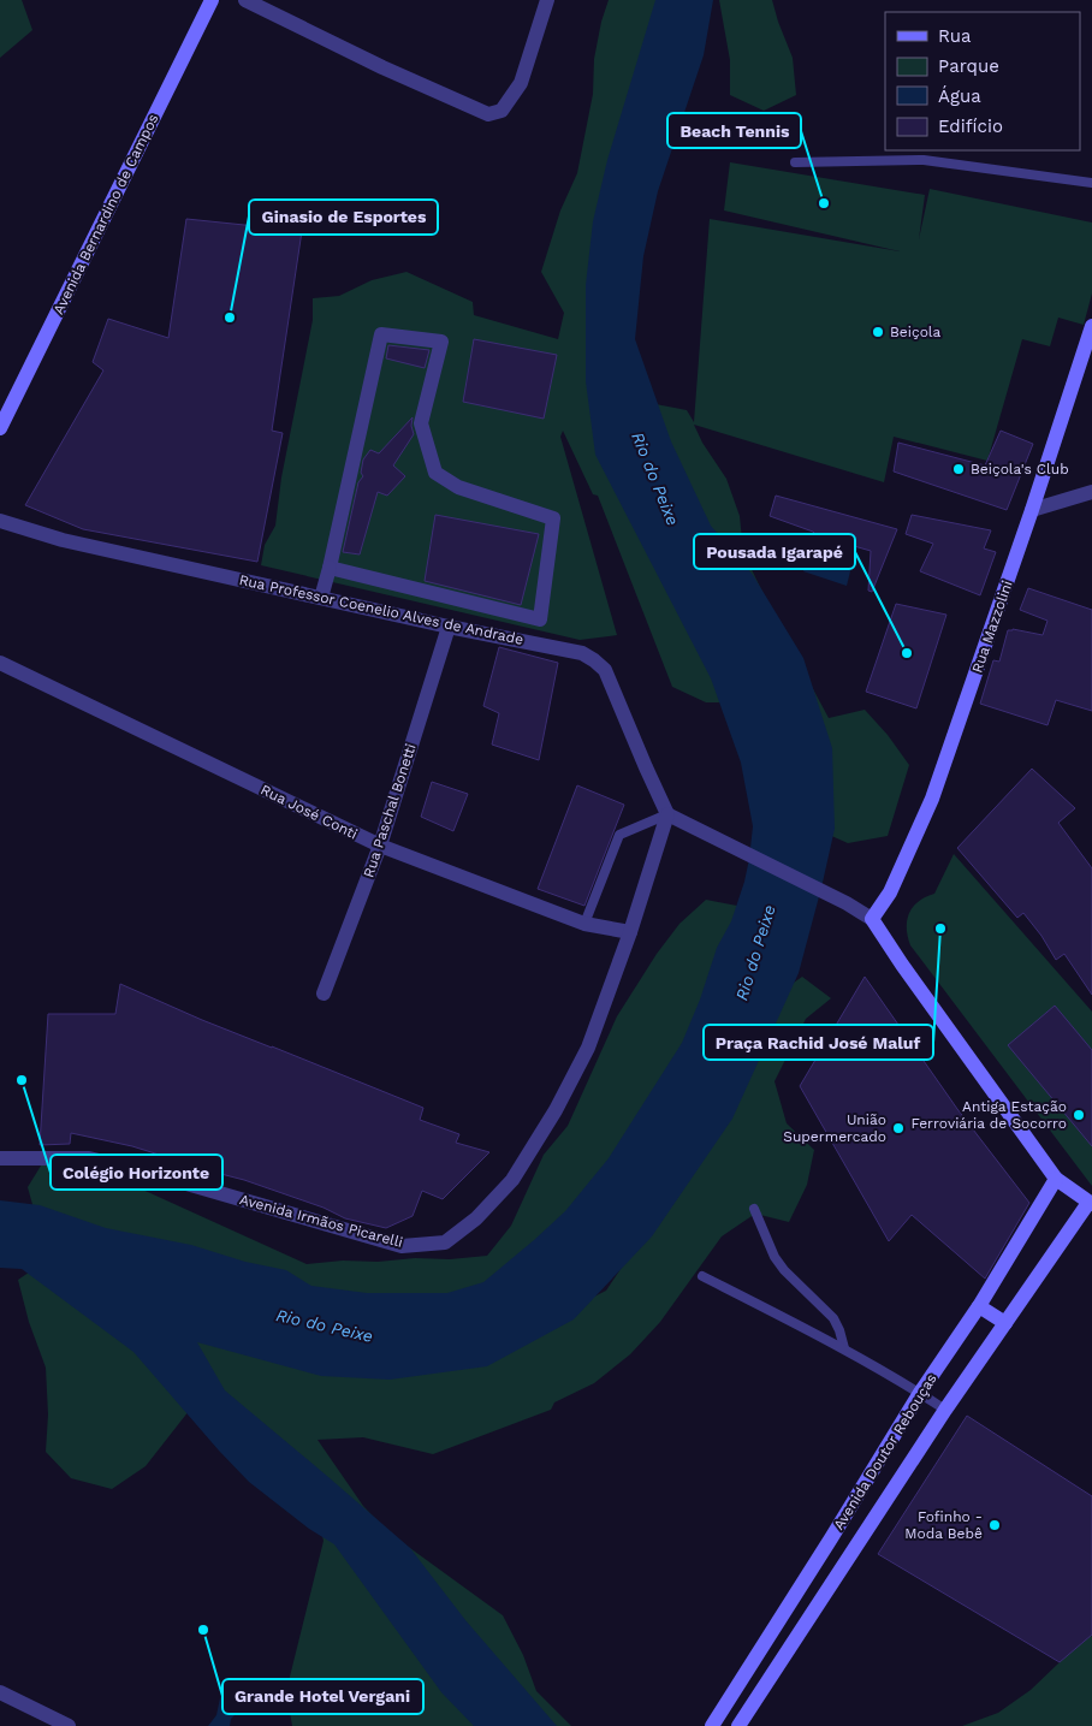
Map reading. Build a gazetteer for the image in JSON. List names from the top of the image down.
{
  "streets": {
    "street": [
      "Avenida Bernardino de Campos",
      "Rua Professor Coenelio Alves de Andrade",
      "Rua Mazzolini",
      "Rua Paschal Bonetti",
      "Rua José Conti",
      "Avenida Irmãos Picarelli",
      "Avenida Doutor Rebouças"
    ]
  },
  "crossings": [
    ["Rua Professor Coenelio Alves de Andrade", "Rua Paschal Bonetti"],
    ["Rua Professor Coenelio Alves de Andrade", "Avenida Irmãos Picarelli"],
    ["Rua Paschal Bonetti", "Rua José Conti"],
    ["Rua José Conti", "Avenida Irmãos Picarelli"]
  ],
  "water": ["Rio do Peixe"],
  "places": [
    "Beach Tennis",
    "Ginasio de Esportes",
    "Beiçola",
    "Beiçola's Club",
    "Pousada Igarapé",
    "Praça Rachid José Maluf",
    "Colégio Horizonte",
    "Antiga Estação Ferroviária de Socorro",
    "União Supermercado",
    "Fofinho - Moda Bebê",
    "Grande Hotel Vergani"
  ],
  "legend": [
    "Rua",
    "Parque",
    "Água",
    "Edifício"
  ]
}
